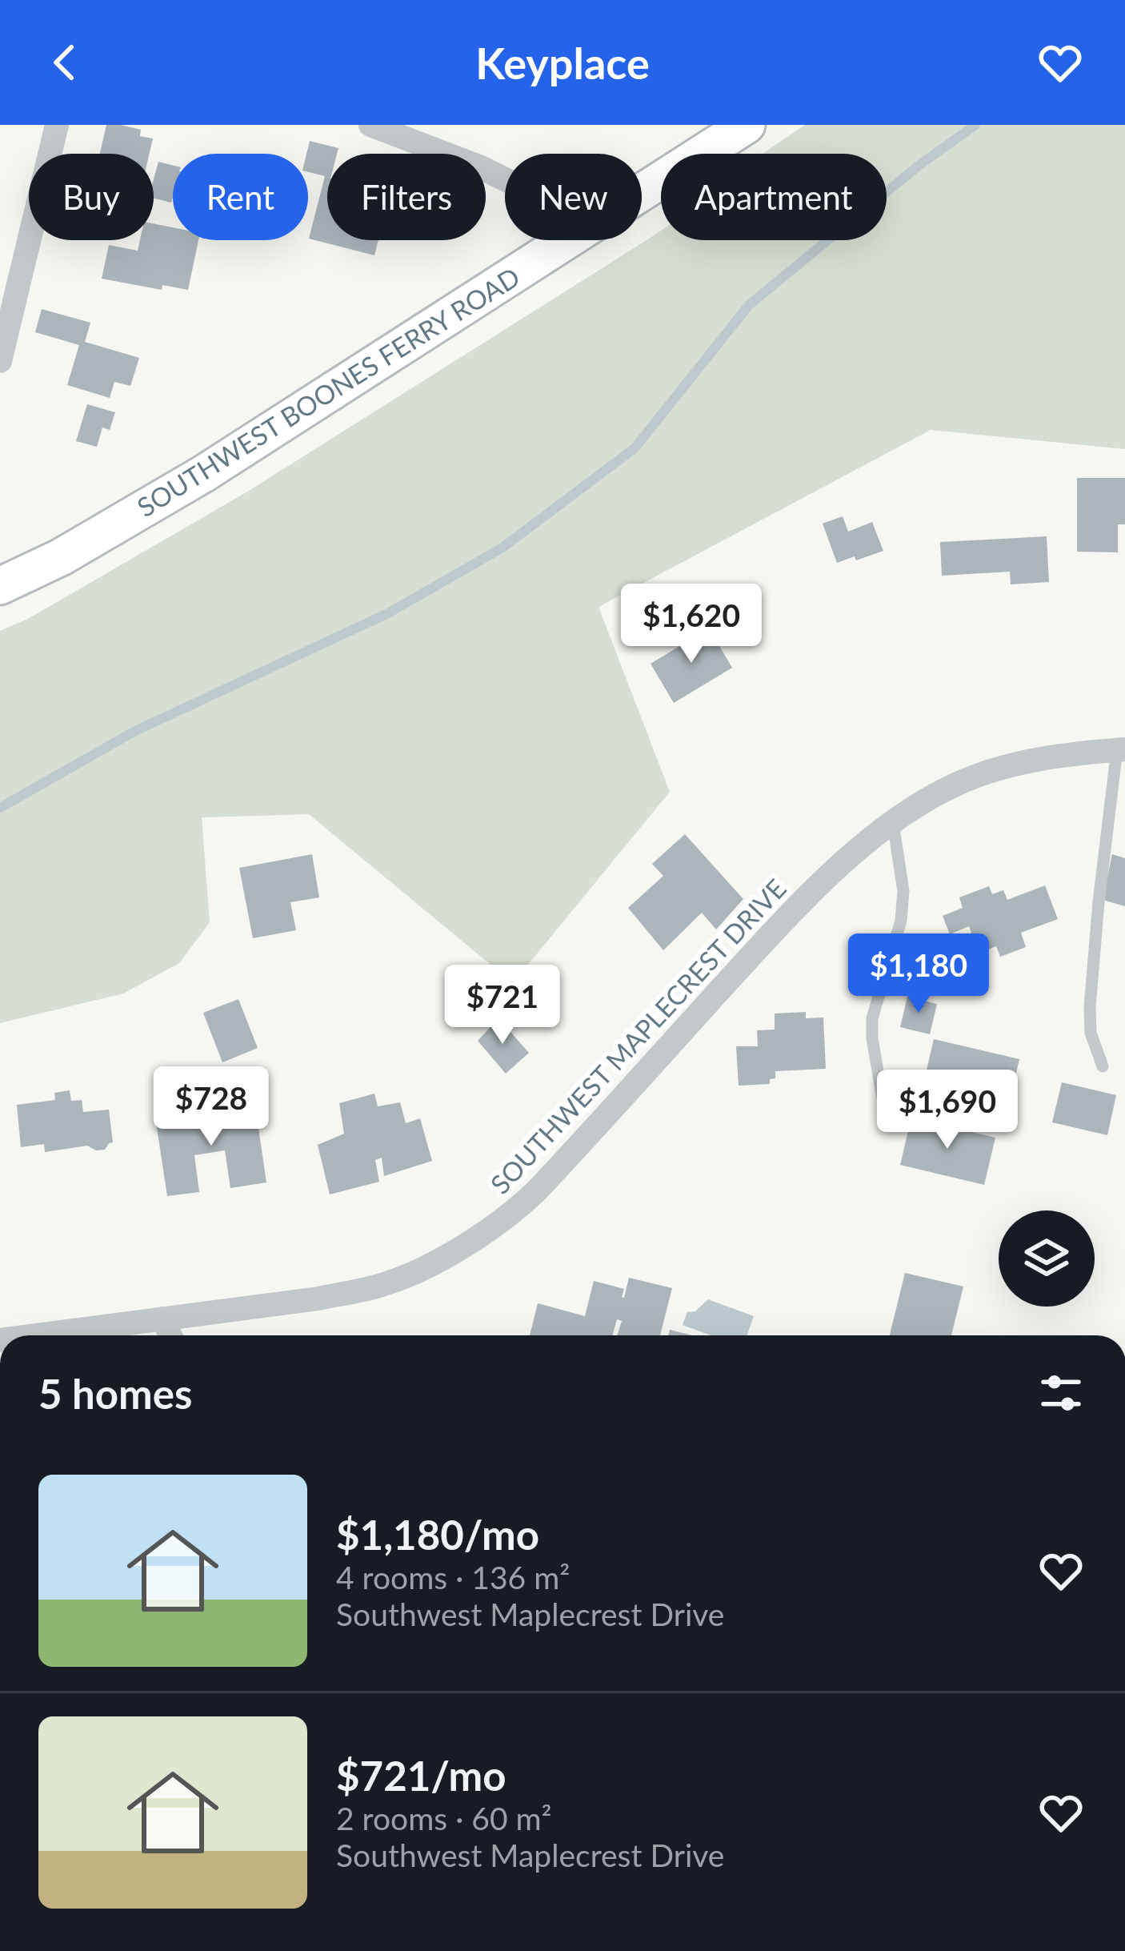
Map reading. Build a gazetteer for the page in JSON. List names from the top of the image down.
{
  "streets": {
    "main road": ["SOUTHWEST BOONES FERRY ROAD"],
    "street": ["SOUTHWEST MAPLECREST DRIVE"]
  },
  "page": {
    "header": "Keyplace",
    "chip": [
      "Buy",
      "Rent",
      "Filters",
      "New",
      "Apartment"
    ],
    "price": [
      "$1,620",
      "$1,180",
      "$721",
      "$728",
      "$1,690"
    ],
    "heading": "5 homes",
    "list": [
      {
        "name": "$1,180/mo",
        "note": "4 rooms · 136 m² · Southwest Maplecrest Drive"
      },
      {
        "name": "$721/mo",
        "note": "2 rooms · 60 m² · Southwest Maplecrest Drive"
      }
    ]
  }
}
